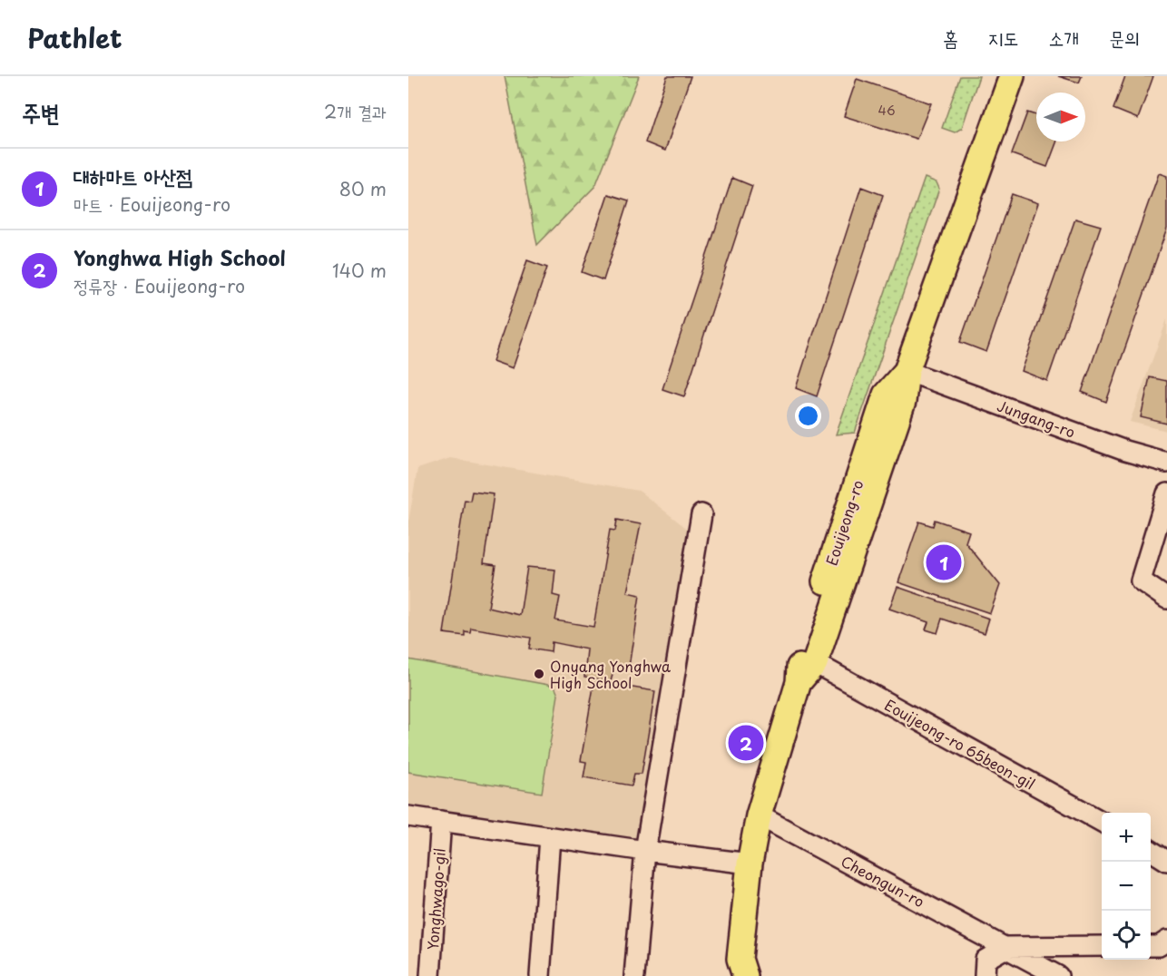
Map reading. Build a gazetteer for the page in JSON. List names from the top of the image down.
{
  "streets": {
    "main road": ["Eouijeong-ro"],
    "street": [
      "Jungang-ro",
      "Eouijeong-ro 65beon-gil",
      "Cheongun-ro",
      "Yonghwago-gil"
    ]
  },
  "crossings": [
    ["Jungang-ro", "Eouijeong-ro"],
    ["Eouijeong-ro", "Eouijeong-ro 65beon-gil"],
    ["Eouijeong-ro", "Cheongun-ro"]
  ],
  "places": ["Onyang Yonghwa High School"],
  "house_numbers": ["46"],
  "north": "right",
  "page": {
    "header": "Pathlet",
    "nav": [
      "홈",
      "지도",
      "소개",
      "문의"
    ],
    "heading": ["주변", "2개 결과"],
    "list": [
      {
        "mark": "1",
        "name": "대하마트 아산점",
        "note": "마트 · Eouijeong-ro",
        "value": "80 m"
      },
      {
        "mark": "2",
        "name": "Yonghwa High School",
        "note": "정류장 · Eouijeong-ro",
        "value": "140 m"
      }
    ],
    "pins": ["1", "2"],
    "map_buttons": ["+", "−"]
  }
}
